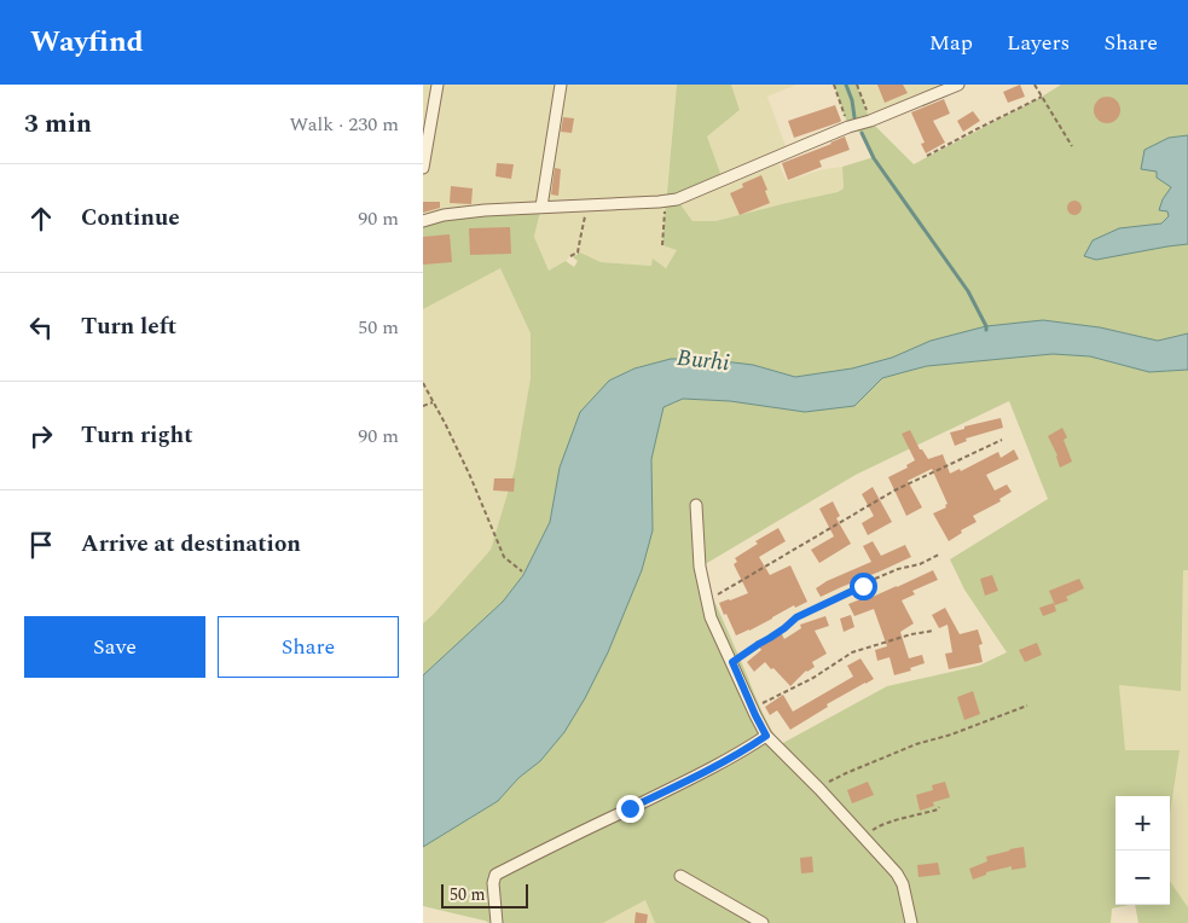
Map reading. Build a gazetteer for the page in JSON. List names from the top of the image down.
{
  "water": ["Burhi"],
  "scale_bar": "50 m",
  "page": {
    "header": "Wayfind",
    "nav": ["Map", "Layers", "Share"],
    "heading": ["3 min", "Walk · 230 m"],
    "list": [
      ["Continue", "90 m"],
      ["Turn left", "50 m"],
      ["Turn right", "90 m"],
      "Arrive at destination"
    ],
    "buttons": ["Save", "Share"],
    "map_buttons": ["+", "−"],
    "scale": "50 m"
  }
}
